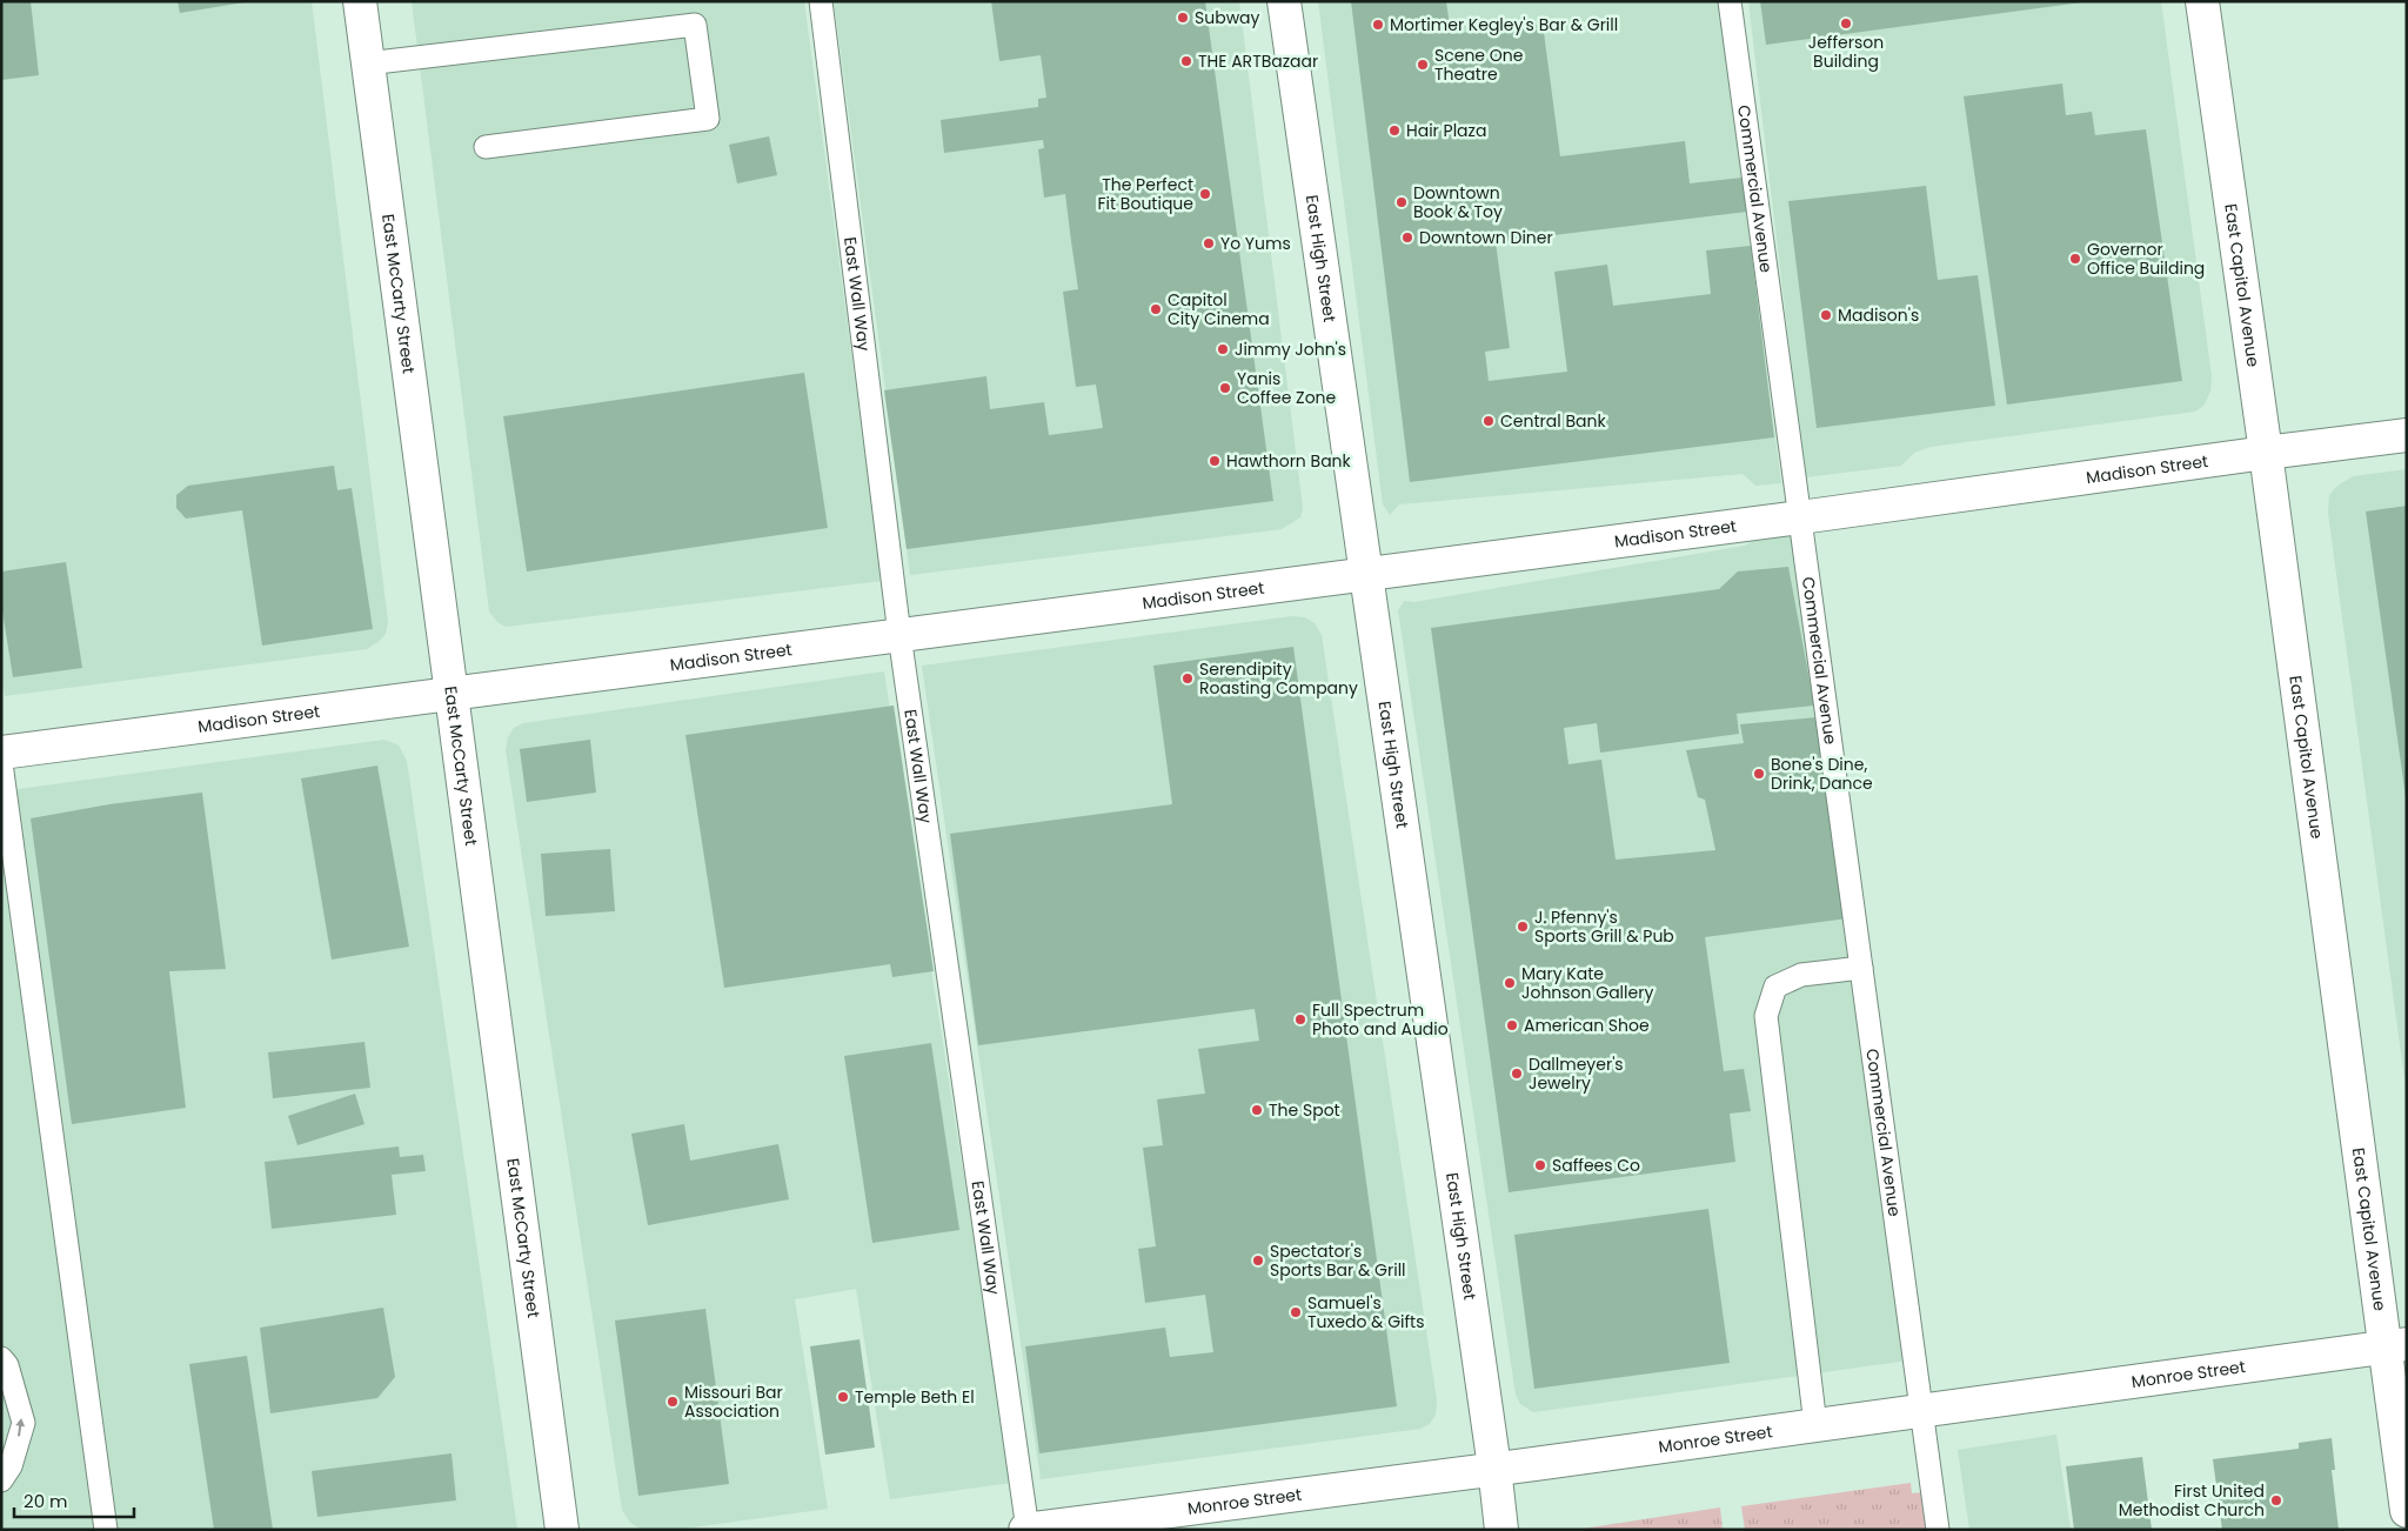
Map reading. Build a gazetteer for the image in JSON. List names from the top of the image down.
{
  "streets": {
    "main road": [
      "East High Street",
      "East Capitol Avenue",
      "East McCarty Street",
      "Madison Street",
      "Monroe Street"
    ],
    "lane": ["Commercial Avenue", "East Wall Way"]
  },
  "crossings": [
    ["Commercial Avenue", "Madison Street"],
    ["Commercial Avenue", "Monroe Street"],
    ["East High Street", "Madison Street"],
    ["East High Street", "Monroe Street"],
    ["East Capitol Avenue", "Madison Street"],
    ["East Capitol Avenue", "Monroe Street"],
    ["East McCarty Street", "Madison Street"],
    ["East Wall Way", "Madison Street"],
    ["East Wall Way", "Monroe Street"]
  ],
  "places": [
    "Subway",
    "Jefferson Building",
    "Mortimer Kegley's Bar & Grill",
    "THE ARTBazaar",
    "Scene One Theatre",
    "Hair Plaza",
    "The Perfect Fit Boutique",
    "Downtown Book & Toy",
    "Downtown Diner",
    "Yo Yums",
    "Governor Office Building",
    "Capitol City Cinema",
    "Madison's",
    "Jimmy John's",
    "Yanis Coffee Zone",
    "Central Bank",
    "Hawthorn Bank",
    "Serendipity Roasting Company",
    "Bone's Dine, Drink, Dance",
    "J. Pfenny's Sports Grill & Pub",
    "Mary Kate Johnson Gallery",
    "Full Spectrum Photo and Audio",
    "American Shoe",
    "Dallmeyer's Jewelry",
    "The Spot",
    "Saffees Co",
    "Spectator's Sports Bar & Grill",
    "Samuel's Tuxedo & Gifts",
    "Temple Beth El",
    "Missouri Bar Association",
    "First United Methodist Church"
  ],
  "scale_bar": "20 m"
}
